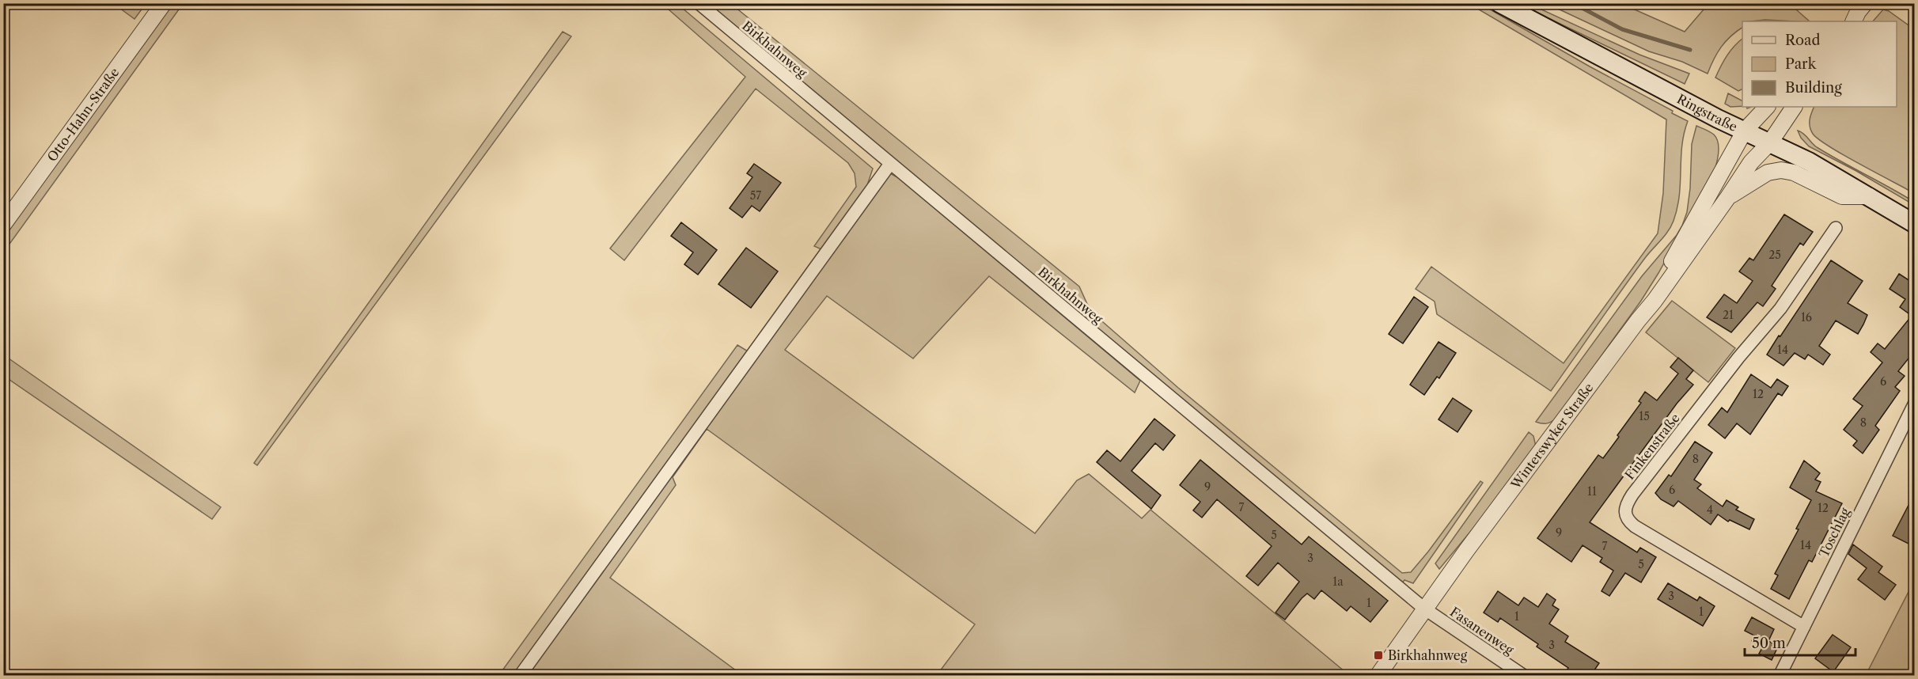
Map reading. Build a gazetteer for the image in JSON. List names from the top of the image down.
{
  "streets": {
    "main road": ["Ringstraße"],
    "street": [
      "Birkhahnweg",
      "Otto-Hahn-Straße",
      "Winterswyker Straße",
      "Finkenstraße",
      "Toschlag",
      "Fasanenweg"
    ]
  },
  "crossings": [
    ["Birkhahnweg", "Winterswyker Straße"],
    ["Birkhahnweg", "Fasanenweg"],
    ["Ringstraße", "Winterswyker Straße"],
    ["Winterswyker Straße", "Fasanenweg"],
    ["Finkenstraße", "Toschlag"]
  ],
  "places": {
    "transit": ["Birkhahnweg"]
  },
  "house_numbers": [
    "57",
    "25",
    "21",
    "16",
    "14",
    "6",
    "12",
    "15",
    "8",
    "8",
    "9",
    "6",
    "11",
    "7",
    "12",
    "4",
    "9",
    "5",
    "14",
    "7",
    "3",
    "5",
    "1a",
    "3",
    "1",
    "1",
    "1",
    "3"
  ],
  "legend": ["Road", "Park", "Building"],
  "scale_bar": "50 m"
}
